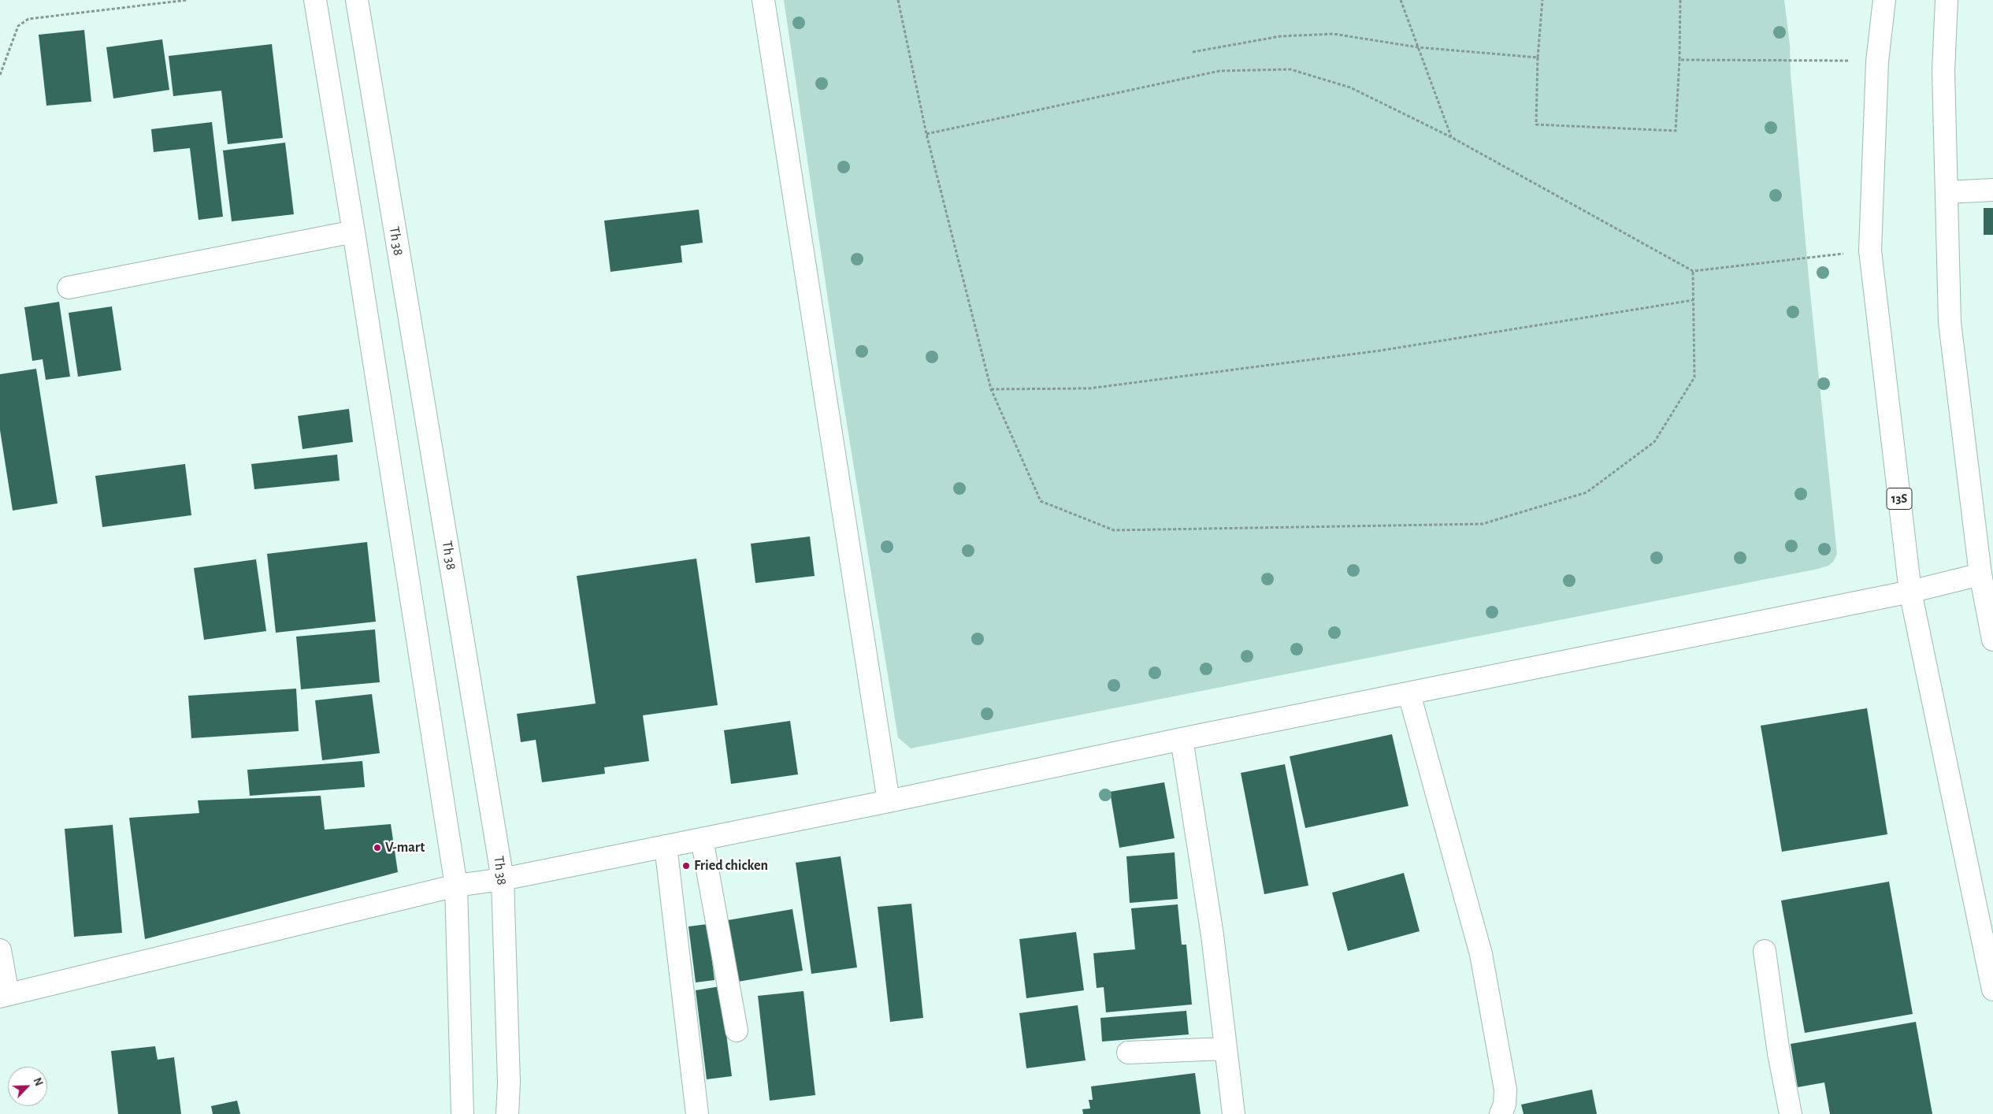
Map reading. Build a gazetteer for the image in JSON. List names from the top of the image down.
{
  "streets": {
    "main road": ["Th 38", "13S"]
  },
  "places": ["V-mart", "Fried chicken"],
  "north": "top right"
}
